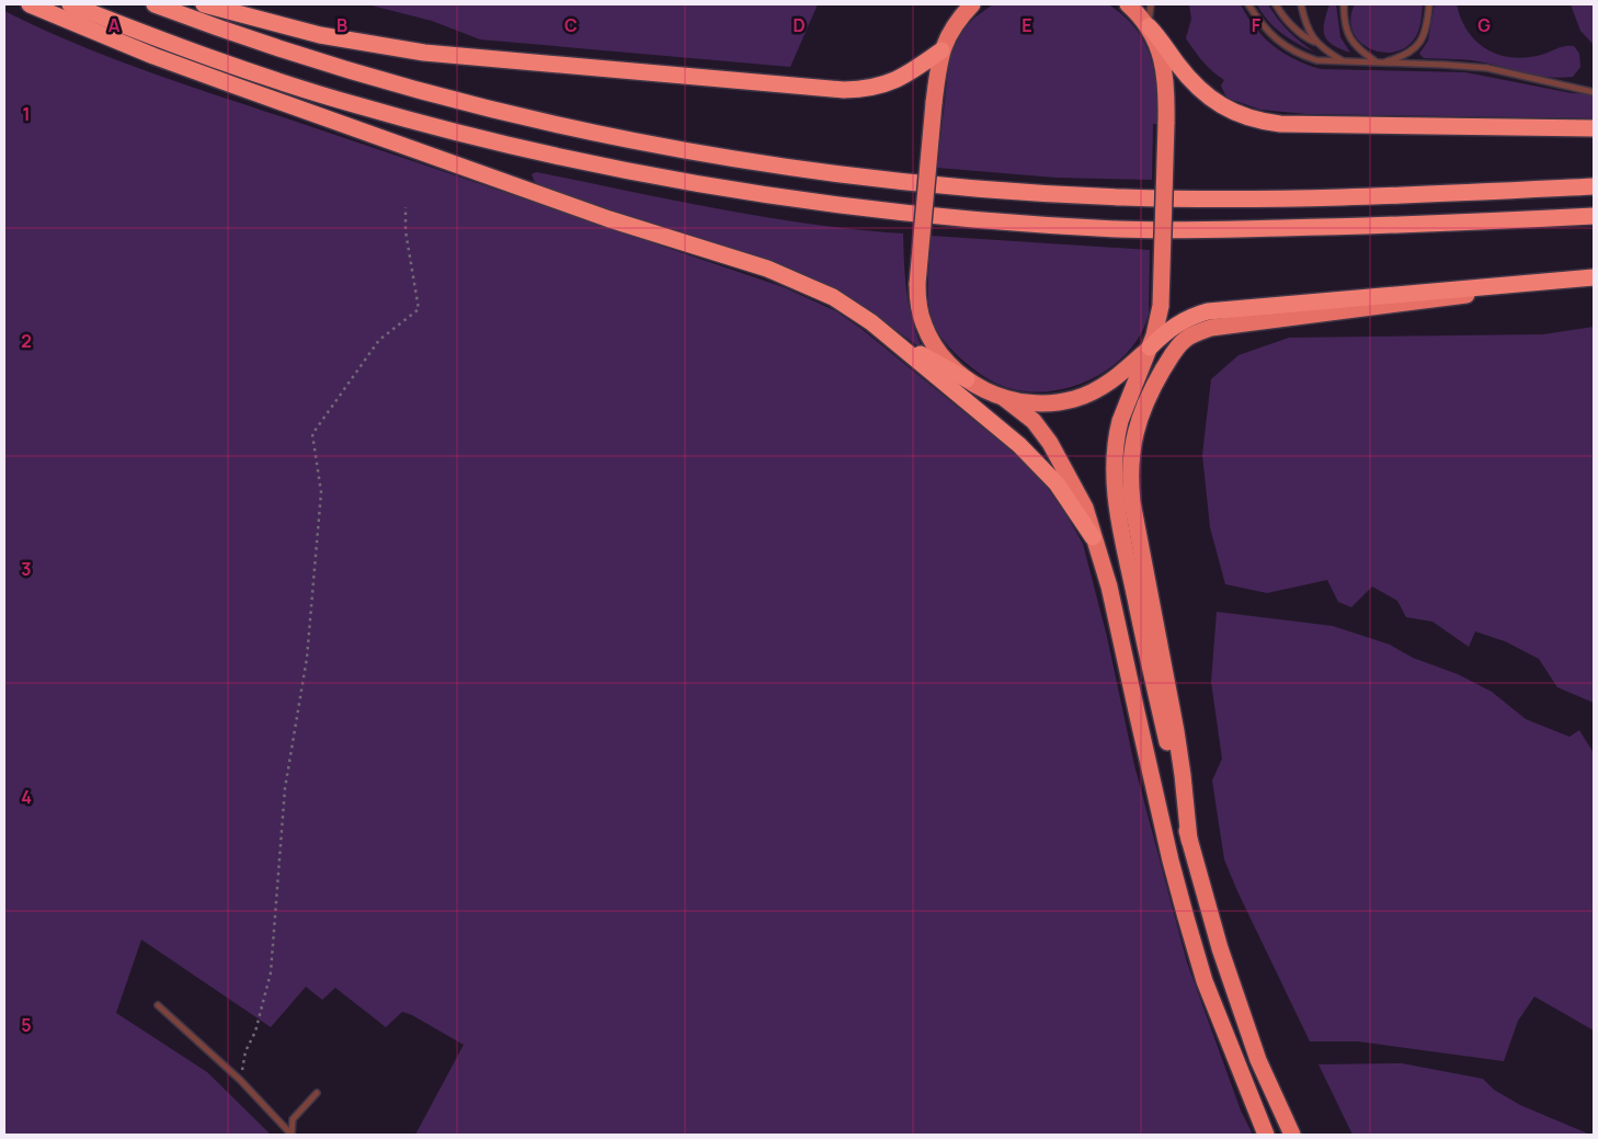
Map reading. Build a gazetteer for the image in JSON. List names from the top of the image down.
{
  "grid": {
    "columns": [
      "A",
      "B",
      "C",
      "D",
      "E",
      "F",
      "G"
    ],
    "rows": [
      "1",
      "2",
      "3",
      "4",
      "5"
    ]
  }
}
